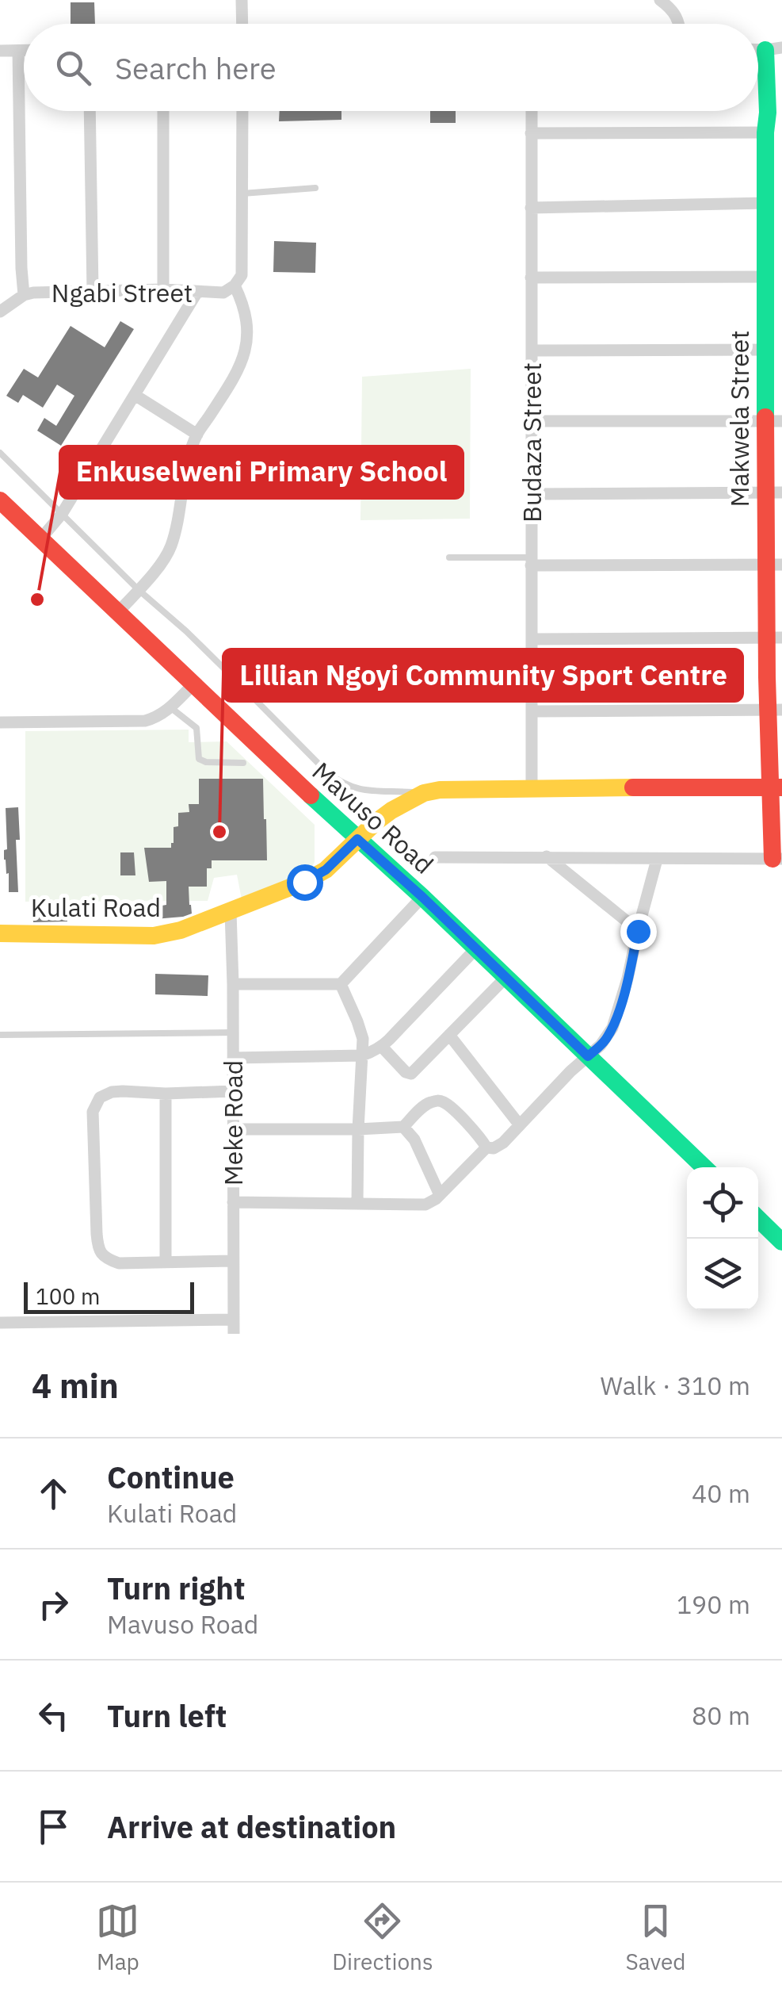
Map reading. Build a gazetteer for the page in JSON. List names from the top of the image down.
{
  "streets": {
    "street": [
      "Ngabi Street",
      "Makwela Street",
      "Budaza Street",
      "Mavuso Road",
      "Kulati Road",
      "Meke Road"
    ]
  },
  "crossings": [
    ["Mavuso Road", "Kulati Road"],
    ["Kulati Road", "Meke Road"]
  ],
  "places": ["Enkuselweni Primary School", "Lillian Ngoyi Community Sport Centre"],
  "scale_bar": "100 m",
  "page": {
    "search": "Search here",
    "scale": "100 m",
    "heading": ["4 min", "Walk · 310 m"],
    "list": [
      ["Continue", "Kulati Road", "40 m"],
      ["Turn right", "Mavuso Road", "190 m"],
      ["Turn left", "80 m"],
      "Arrive at destination"
    ],
    "nav": ["Map", "Directions", "Saved"]
  }
}
